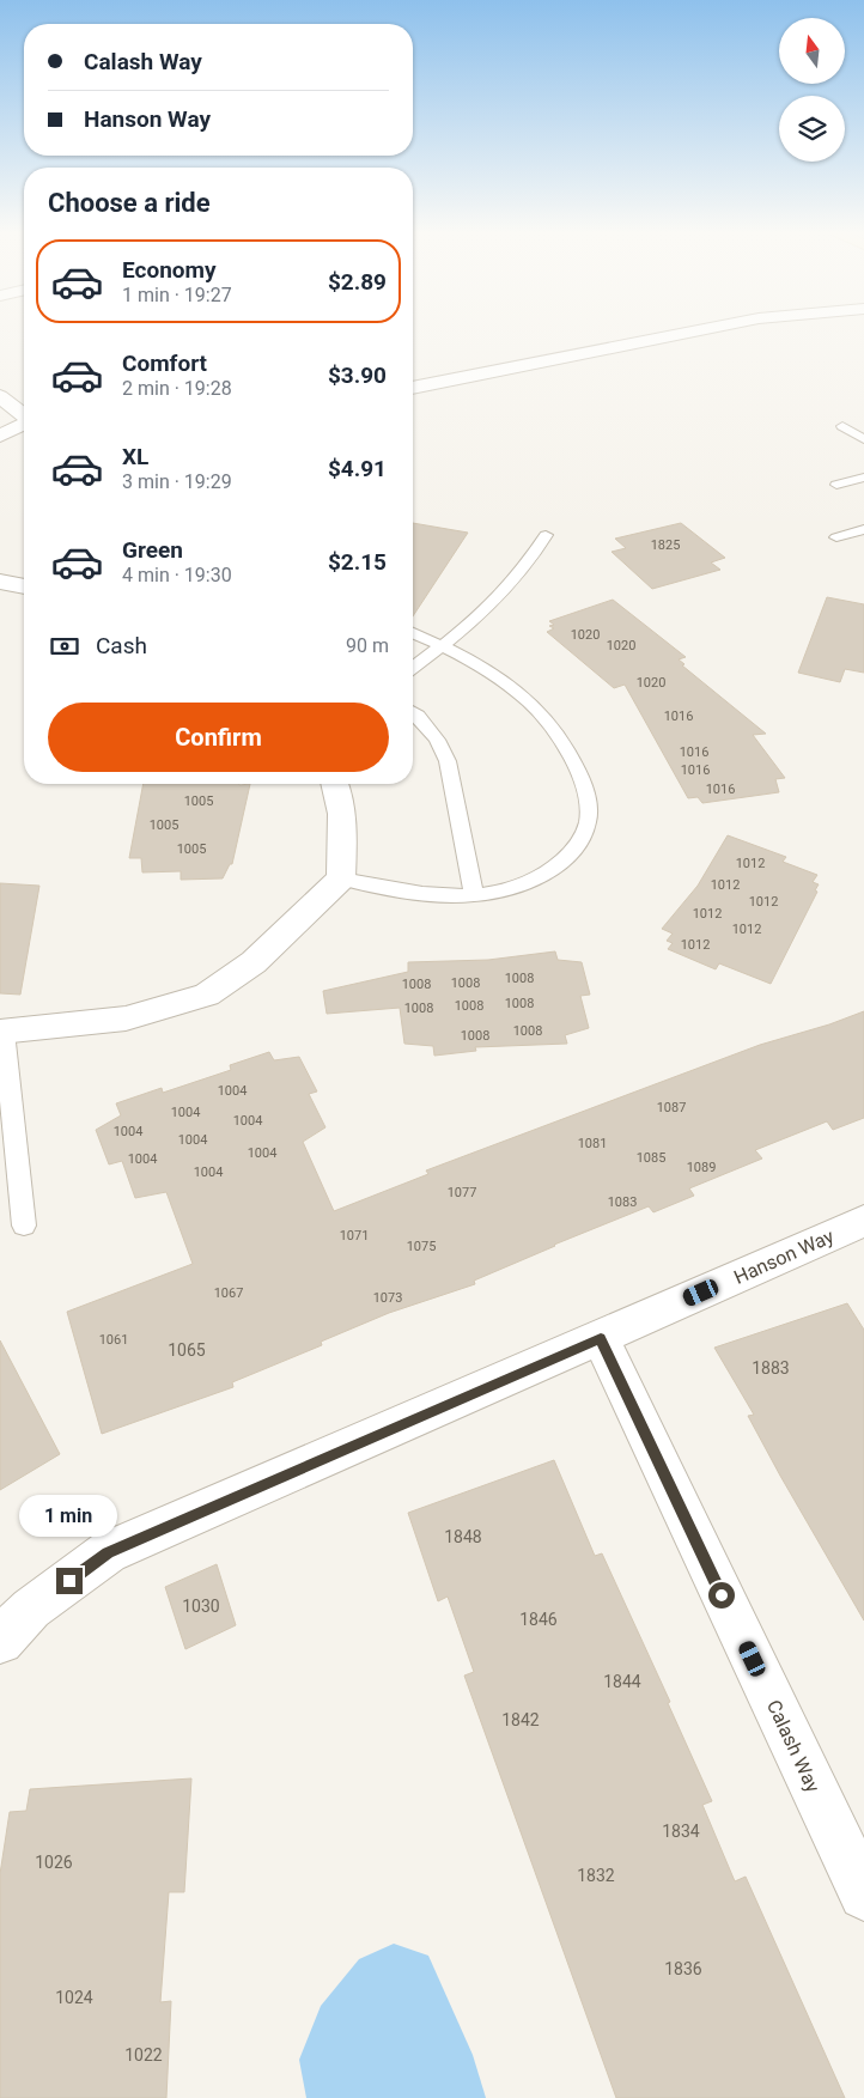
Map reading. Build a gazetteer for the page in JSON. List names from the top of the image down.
{
  "streets": {
    "street": ["Hanson Way", "Calash Way"]
  },
  "crossings": [
    ["Hanson Way", "Calash Way"]
  ],
  "house_numbers": [
    "1825",
    "1020",
    "1020",
    "1020",
    "1016",
    "1016",
    "1016",
    "1016",
    "1005",
    "1005",
    "1005",
    "1012",
    "1012",
    "1012",
    "1012",
    "1012",
    "1012",
    "1008",
    "1008",
    "1008",
    "1008",
    "1008",
    "1008",
    "1008",
    "1008",
    "1004",
    "1087",
    "1004",
    "1004",
    "1004",
    "1004",
    "1081",
    "1004",
    "1085",
    "1004",
    "1089",
    "1004",
    "1077",
    "1083",
    "1071",
    "1075",
    "1067",
    "1073",
    "1061",
    "1065",
    "1883",
    "1848",
    "1030",
    "1846",
    "1844",
    "1842",
    "1834",
    "1026",
    "1832",
    "1836",
    "1024",
    "1022"
  ],
  "north": "top",
  "page": {
    "banner": ["Calash Way", "Hanson Way"],
    "heading": "Choose a ride",
    "list": [
      {
        "name": "Economy",
        "note": "1 min · 19:27",
        "value": "$2.89"
      },
      {
        "name": "Comfort",
        "note": "2 min · 19:28",
        "value": "$3.90"
      },
      {
        "name": "XL",
        "note": "3 min · 19:29",
        "value": "$4.91"
      },
      {
        "name": "Green",
        "note": "4 min · 19:30",
        "value": "$2.15"
      }
    ],
    "pay": ["Cash", "90 m"],
    "buttons": "Confirm",
    "bubble": "1 min"
  }
}
